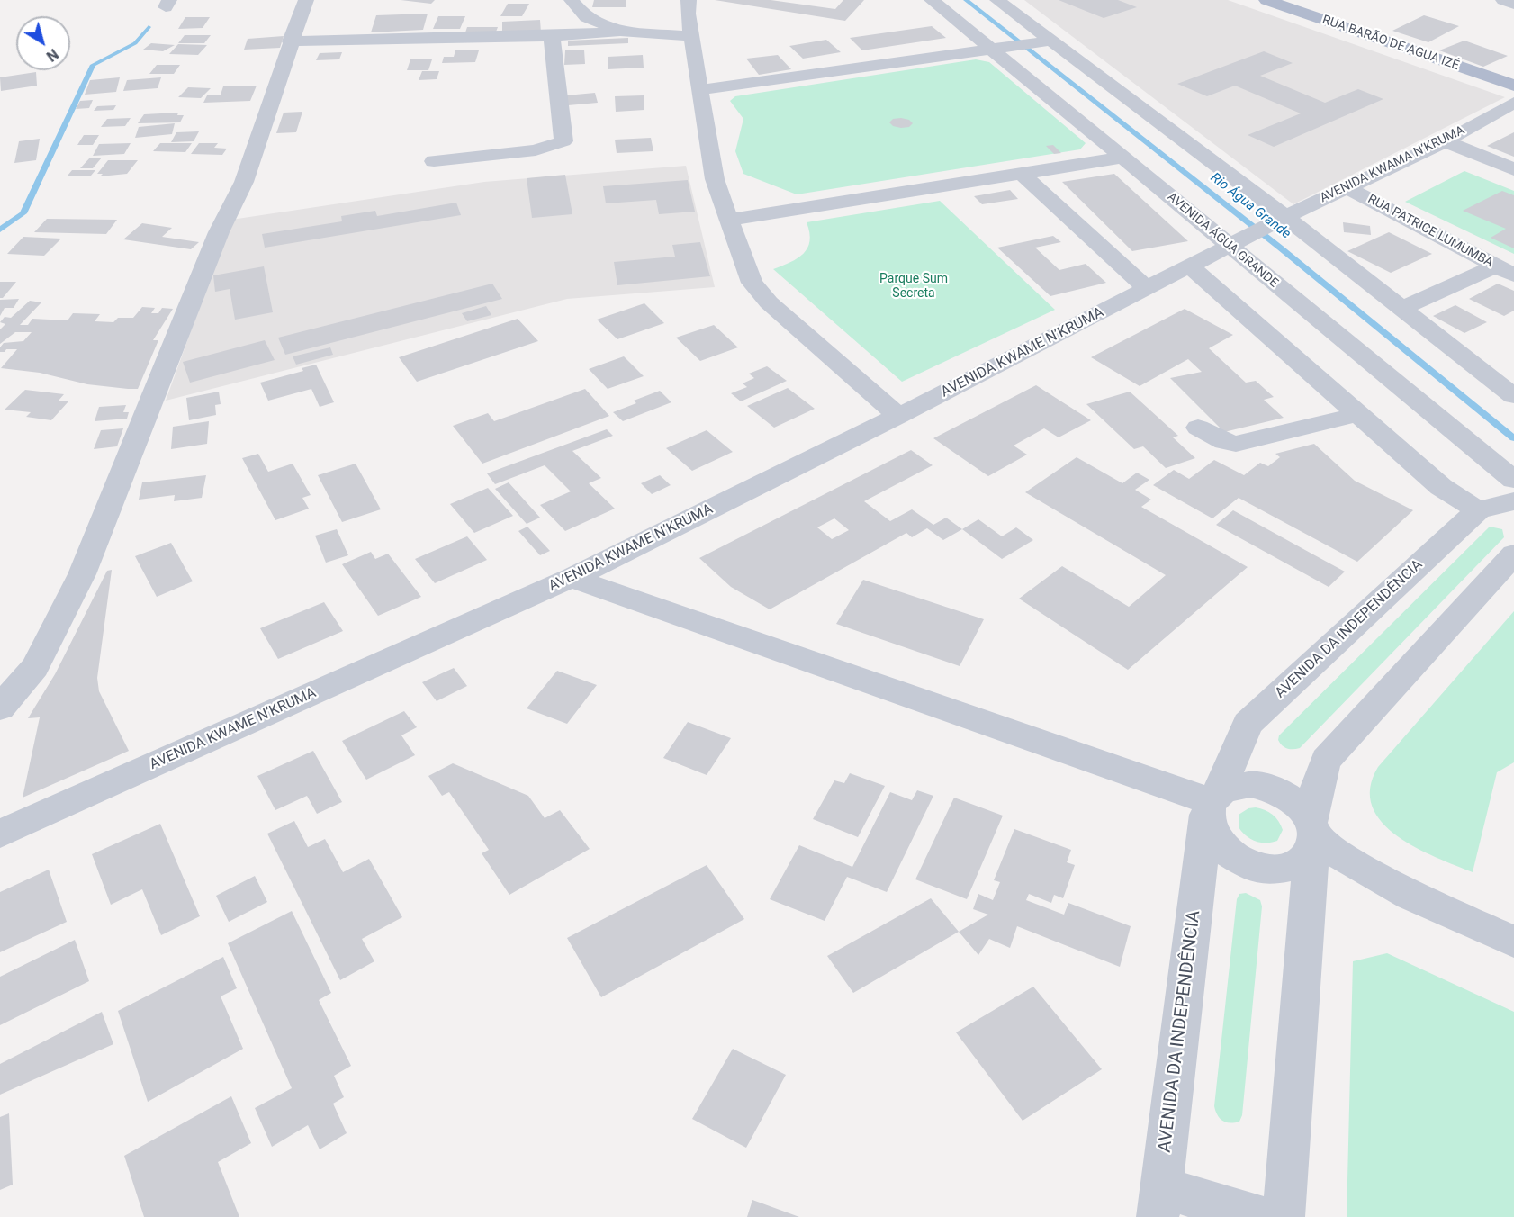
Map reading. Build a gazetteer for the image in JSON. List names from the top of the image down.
{
  "streets": {
    "main road": ["RUA BARÃO DE AGUA IZÉ"],
    "street": [
      "AVENIDA KWAMA N’KRUMA",
      "RUA PATRICE LUMUMBA",
      "AVENIDA ÁGUA GRANDE",
      "AVENIDA KWAME N’KRUMA",
      "AVENIDA DA INDEPENDÊNCIA"
    ]
  },
  "crossings": [
    ["AVENIDA KWAMA N’KRUMA", "RUA PATRICE LUMUMBA"],
    ["AVENIDA KWAMA N’KRUMA", "AVENIDA ÁGUA GRANDE"],
    ["AVENIDA KWAMA N’KRUMA", "AVENIDA KWAME N’KRUMA"],
    ["AVENIDA ÁGUA GRANDE", "AVENIDA KWAME N’KRUMA"]
  ],
  "water": ["Rio Água Grande"],
  "parks": ["Parque Sum Secreta"],
  "north": "bottom right"
}
